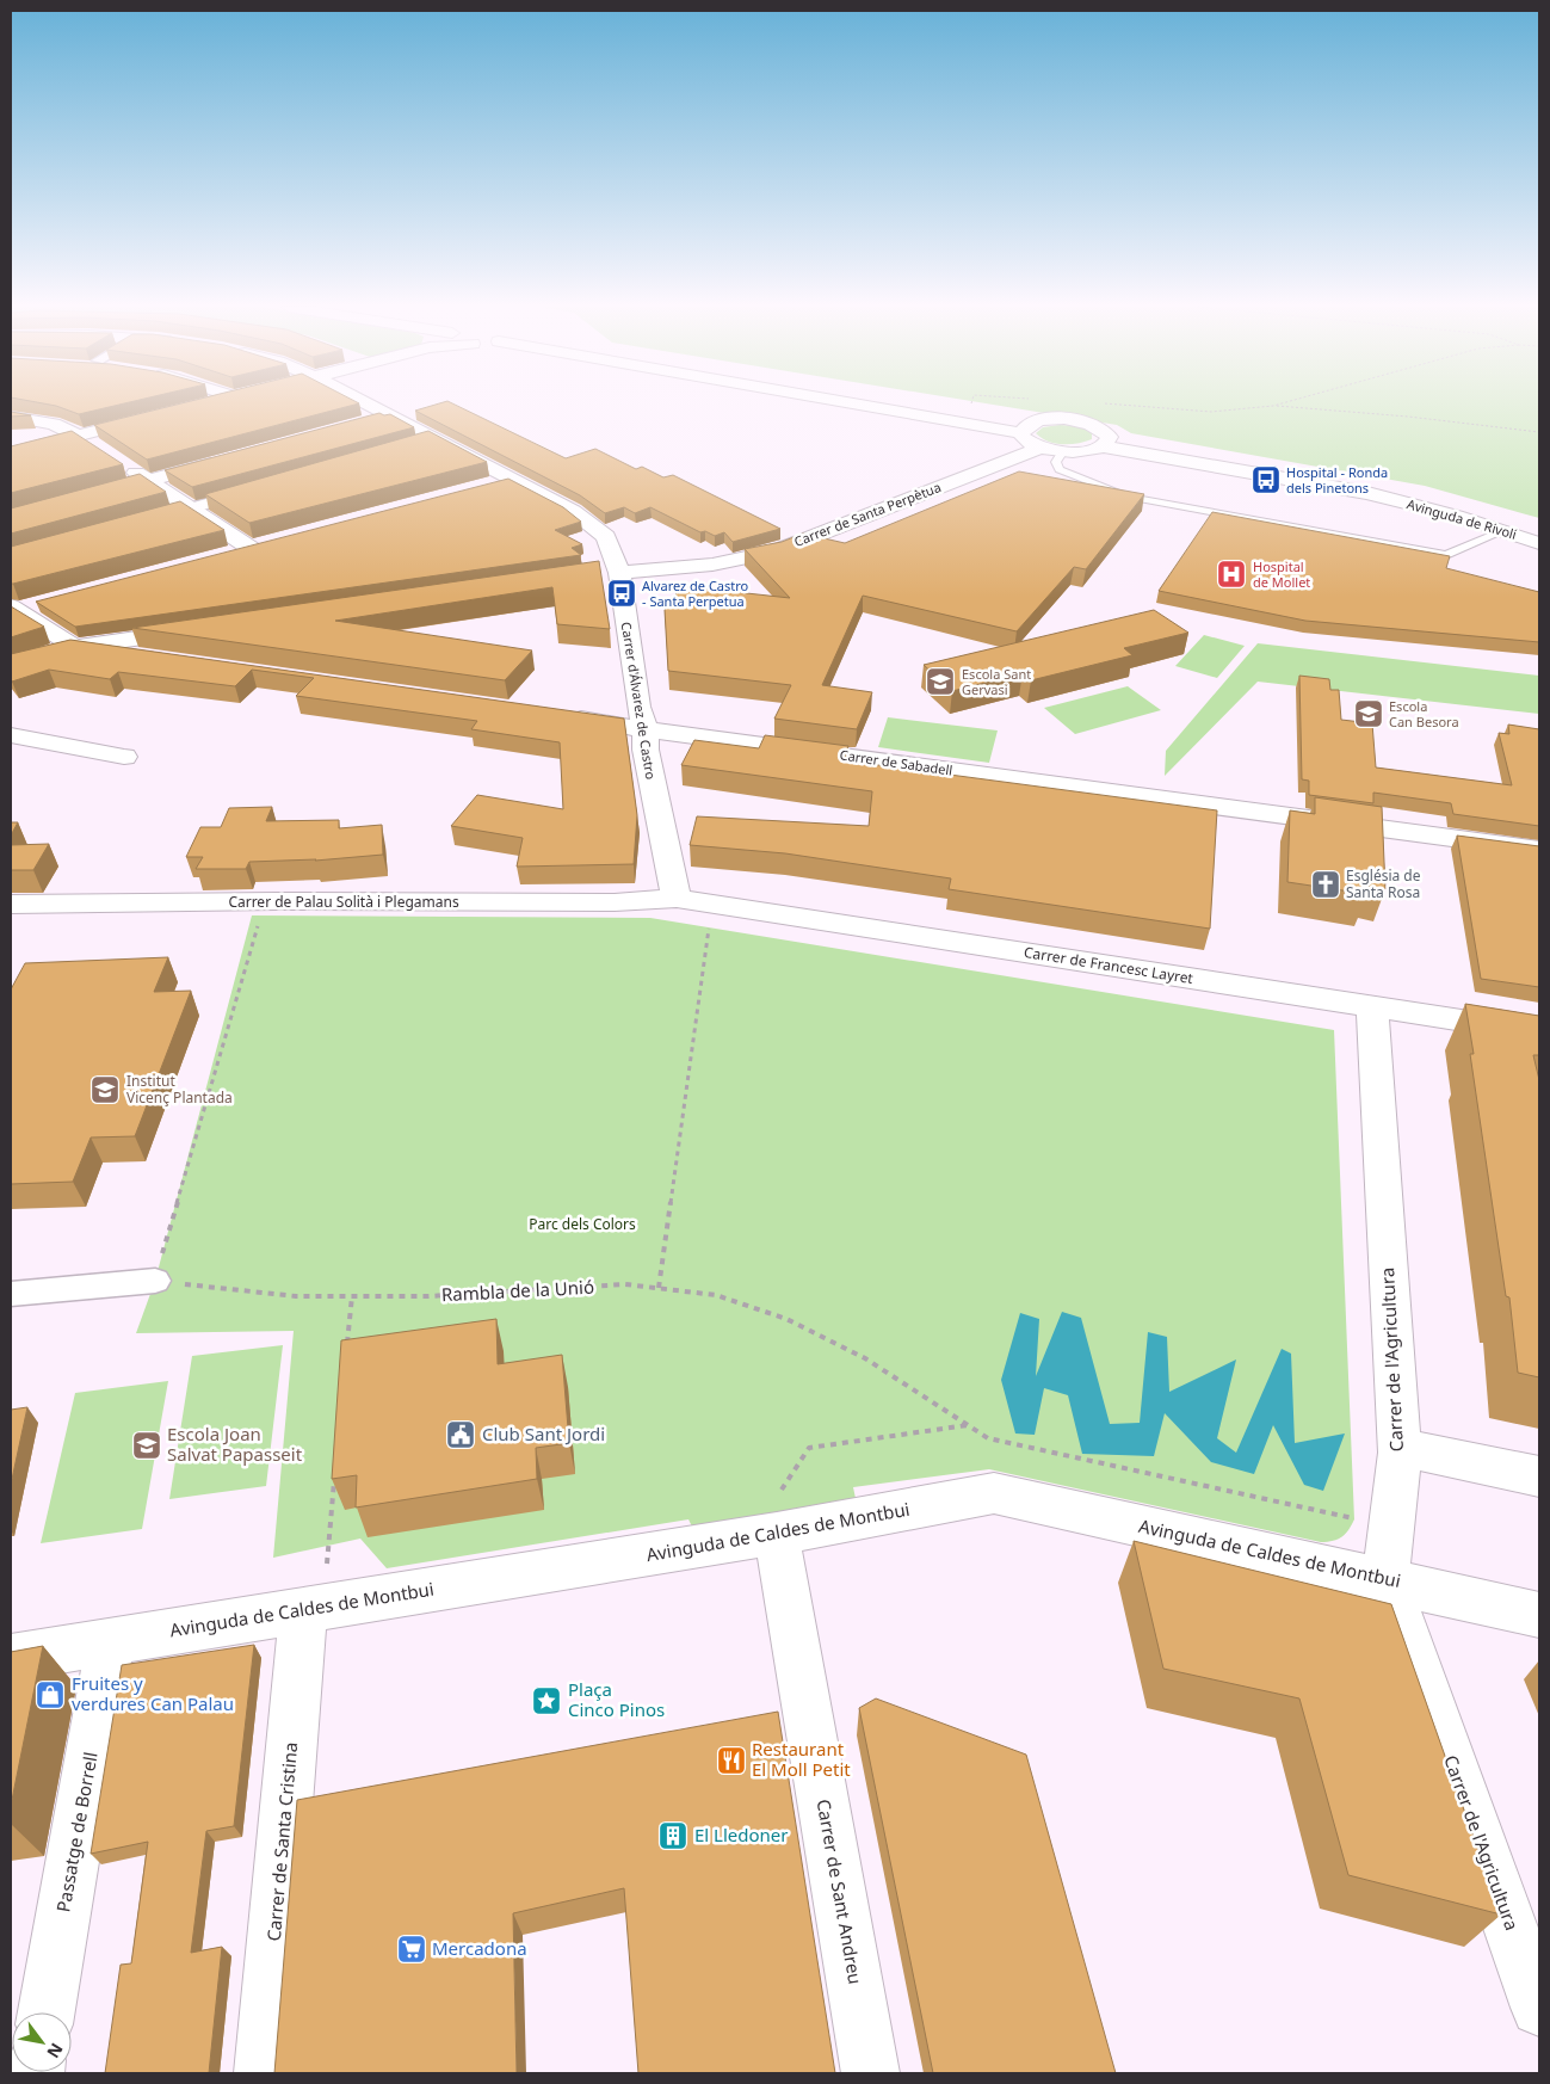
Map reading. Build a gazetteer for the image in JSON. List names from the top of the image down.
{
  "streets": {
    "street": [
      "Carrer de Santa Perpètua",
      "Avinguda de Rivoli",
      "Carrer d'Álvarez de Castro",
      "Carrer de Sabadell",
      "Carrer de Palau Solità i Plegamans",
      "Carrer de Francesc Layret",
      "Carrer de l'Agricultura",
      "Avinguda de Caldes de Montbui",
      "Passatge de Borrell",
      "Carrer de Santa Cristina",
      "Carrer de Sant Andreu"
    ],
    "path": ["Rambla de la Unió"]
  },
  "crossings": [
    ["Carrer de Santa Perpètua", "Carrer d'Álvarez de Castro"],
    ["Carrer d'Álvarez de Castro", "Carrer de Sabadell"],
    ["Carrer d'Álvarez de Castro", "Carrer de Palau Solità i Plegamans"],
    ["Carrer d'Álvarez de Castro", "Carrer de Francesc Layret"],
    ["Carrer de Palau Solità i Plegamans", "Carrer de Francesc Layret"],
    ["Carrer de Francesc Layret", "Carrer de l'Agricultura"],
    ["Carrer de l'Agricultura", "Avinguda de Caldes de Montbui"],
    ["Avinguda de Caldes de Montbui", "Passatge de Borrell"],
    ["Avinguda de Caldes de Montbui", "Carrer de Santa Cristina"],
    ["Avinguda de Caldes de Montbui", "Carrer de Sant Andreu"]
  ],
  "parks": ["Parc dels Colors"],
  "places": {
    "bus stop": ["Hospital - Ronda dels Pinetons", "Alvarez de Castro - Santa Perpetua"],
    "hospital": ["Hospital de Mollet"],
    "school or university": [
      "Escola Sant Gervasi",
      "Escola Can Besora",
      "Institut Vicenç Plantada",
      "Escola Joan Salvat Papasseit"
    ],
    "church": ["Església de Santa Rosa"],
    "public building": ["Club Sant Jordi"],
    "shop": ["Fruites y verdures Can Palau"],
    "place": ["Plaça Cinco Pinos"],
    "restaurant": ["Restaurant El Moll Petit"],
    "building": ["El Lledoner"],
    "supermarket": ["Mercadona"]
  },
  "north": "bottom right"
}
